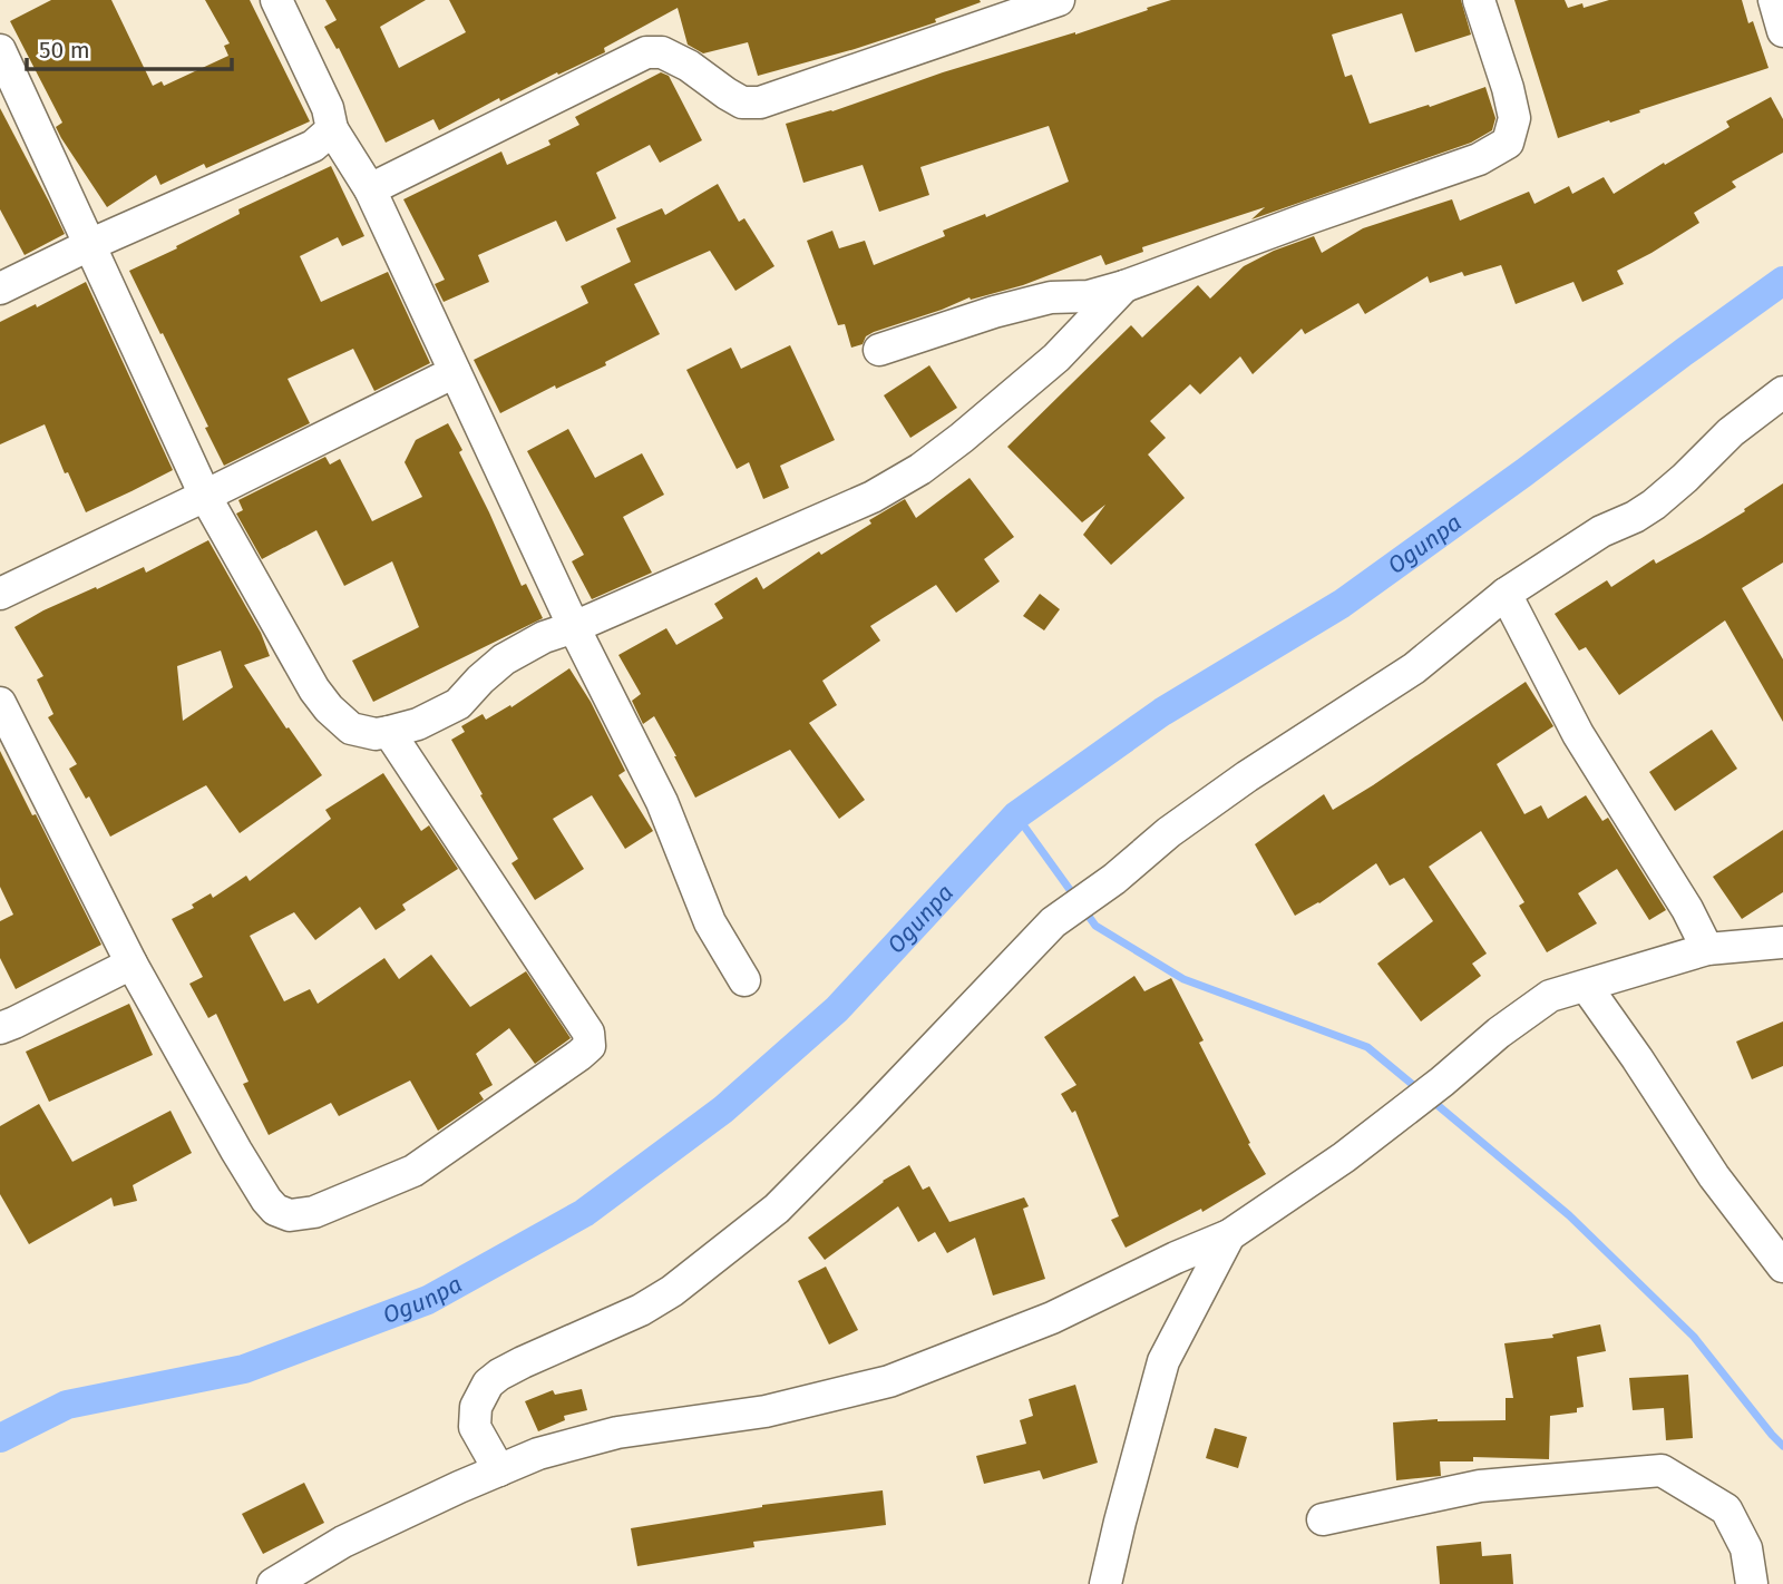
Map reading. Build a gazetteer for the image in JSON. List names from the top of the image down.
{
  "water": ["Ogunpa"],
  "scale_bar": "50 m"
}
